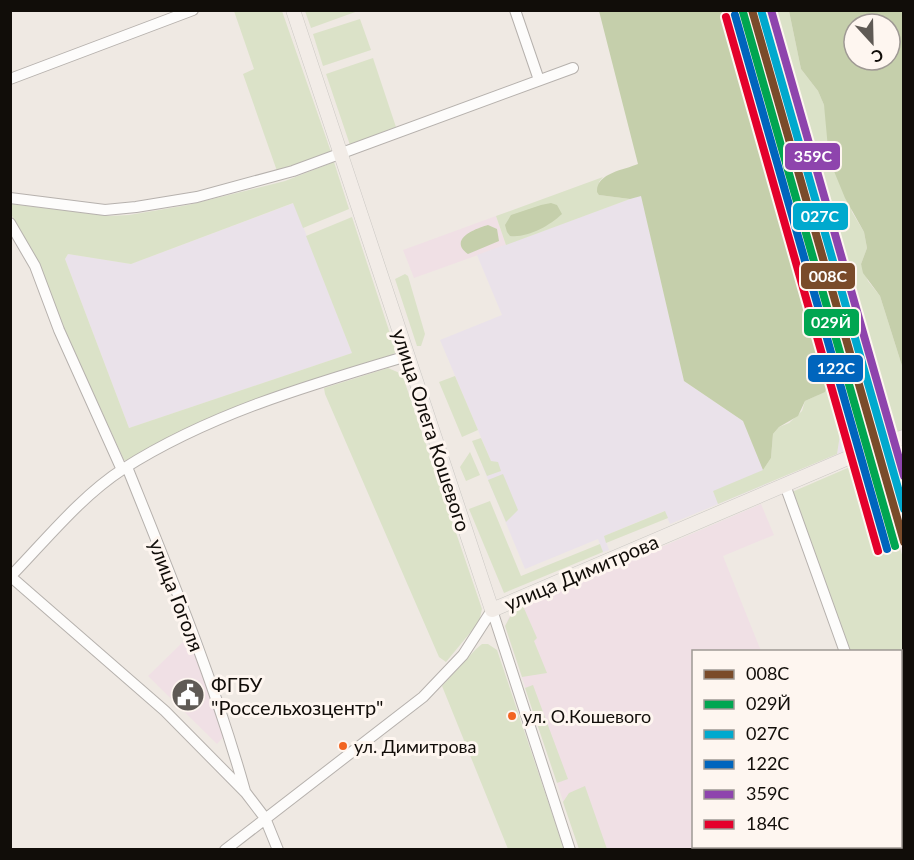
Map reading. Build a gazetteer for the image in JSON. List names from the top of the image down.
{
  "streets": {
    "main road": ["улица Олега Кошевого", "улица Димитрова"],
    "street": ["улица Гоголя"]
  },
  "crossings": [
    ["улица Олега Кошевого", "улица Димитрова"],
    ["улица Димитрова", "улица Гоголя"]
  ],
  "places": {
    "public building": ["ФГБУ \"Россельхозцентр\""],
    "other": ["ул. О.Кошевого", "ул. Димитрова"]
  },
  "lines": [
    "transit line 008С",
    "transit line 027С",
    "transit line 359С",
    "transit line 029Й",
    "transit line 122С",
    "transit line 184С"
  ],
  "legend": [
    "008С",
    "029Й",
    "027С",
    "122С",
    "359С",
    "184С"
  ],
  "north": "bottom"
}
